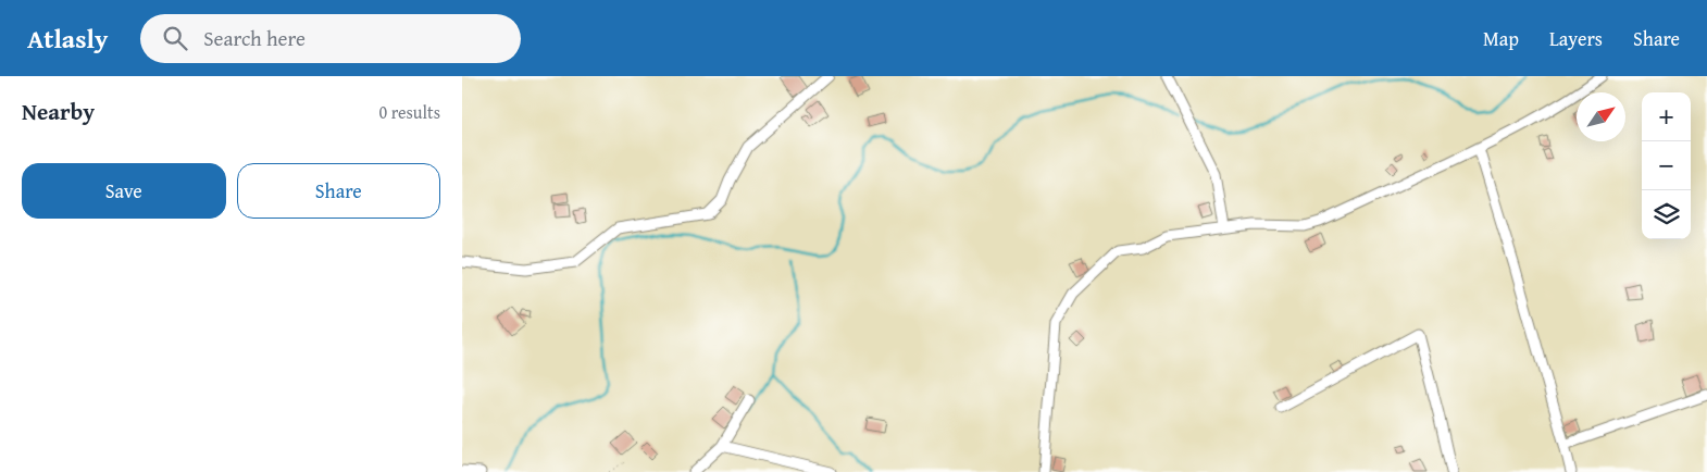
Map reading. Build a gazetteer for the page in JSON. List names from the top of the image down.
{
  "north": "top right",
  "page": {
    "header": "Atlasly",
    "search": "Search here",
    "nav": ["Map", "Layers", "Share"],
    "heading": ["Nearby", "0 results"],
    "map_buttons": ["+", "−"],
    "buttons": ["Save", "Share"]
  }
}
